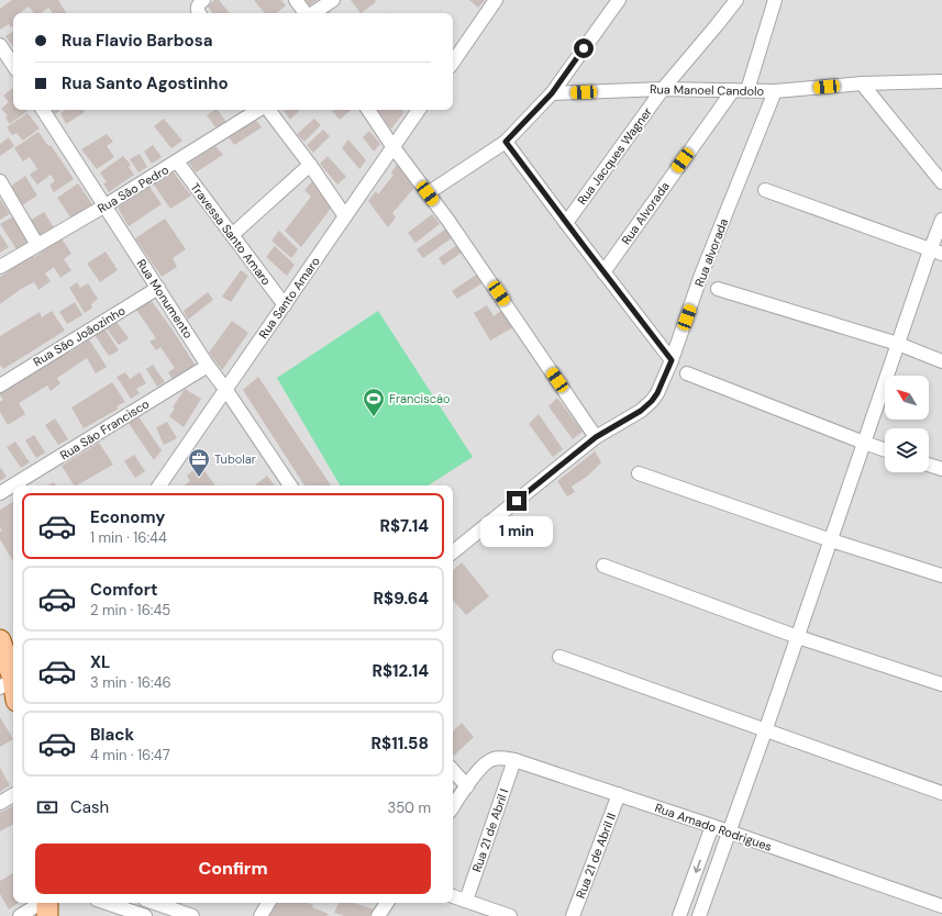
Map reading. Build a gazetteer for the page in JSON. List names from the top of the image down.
{
  "streets": {
    "street": [
      "Rua Manoel Candolo",
      "Rua Jacques Wagner",
      "Rua São Pedro",
      "Rua Alvorada",
      "Travessa Santo Amaro",
      "Rua alvorada",
      "Rua Santo Amaro",
      "Rua Monumento",
      "Rua São Joãozinho",
      "Rua São Francisco",
      "Rua Amado Rodrigues",
      "Rua 21 de Abril I",
      "Rua 21 de Abril II"
    ]
  },
  "crossings": [
    ["Rua Manoel Candolo", "Rua Jacques Wagner"],
    ["Rua Manoel Candolo", "Rua Alvorada"],
    ["Rua Manoel Candolo", "Rua alvorada"],
    ["Rua São Pedro", "Travessa Santo Amaro"],
    ["Rua São Pedro", "Rua Monumento"],
    ["Travessa Santo Amaro", "Rua Santo Amaro"],
    ["Rua Santo Amaro", "Rua Monumento"],
    ["Rua Monumento", "Rua São Joãozinho"],
    ["Rua Monumento", "Rua São Francisco"],
    ["Rua Amado Rodrigues", "Rua 21 de Abril I"],
    ["Rua Amado Rodrigues", "Rua 21 de Abril II"]
  ],
  "places": {
    "sports": ["Franciscão"],
    "office": ["Tubolar"]
  },
  "north": "top left",
  "page": {
    "banner": ["Rua Flavio Barbosa", "Rua Santo Agostinho"],
    "list": [
      {
        "name": "Economy",
        "note": "1 min · 16:44",
        "value": "R$7.14"
      },
      {
        "name": "Comfort",
        "note": "2 min · 16:45",
        "value": "R$9.64"
      },
      {
        "name": "XL",
        "note": "3 min · 16:46",
        "value": "R$12.14"
      },
      {
        "name": "Black",
        "note": "4 min · 16:47",
        "value": "R$11.58"
      }
    ],
    "bubble": "1 min",
    "pay": ["Cash", "350 m"],
    "buttons": "Confirm"
  }
}
